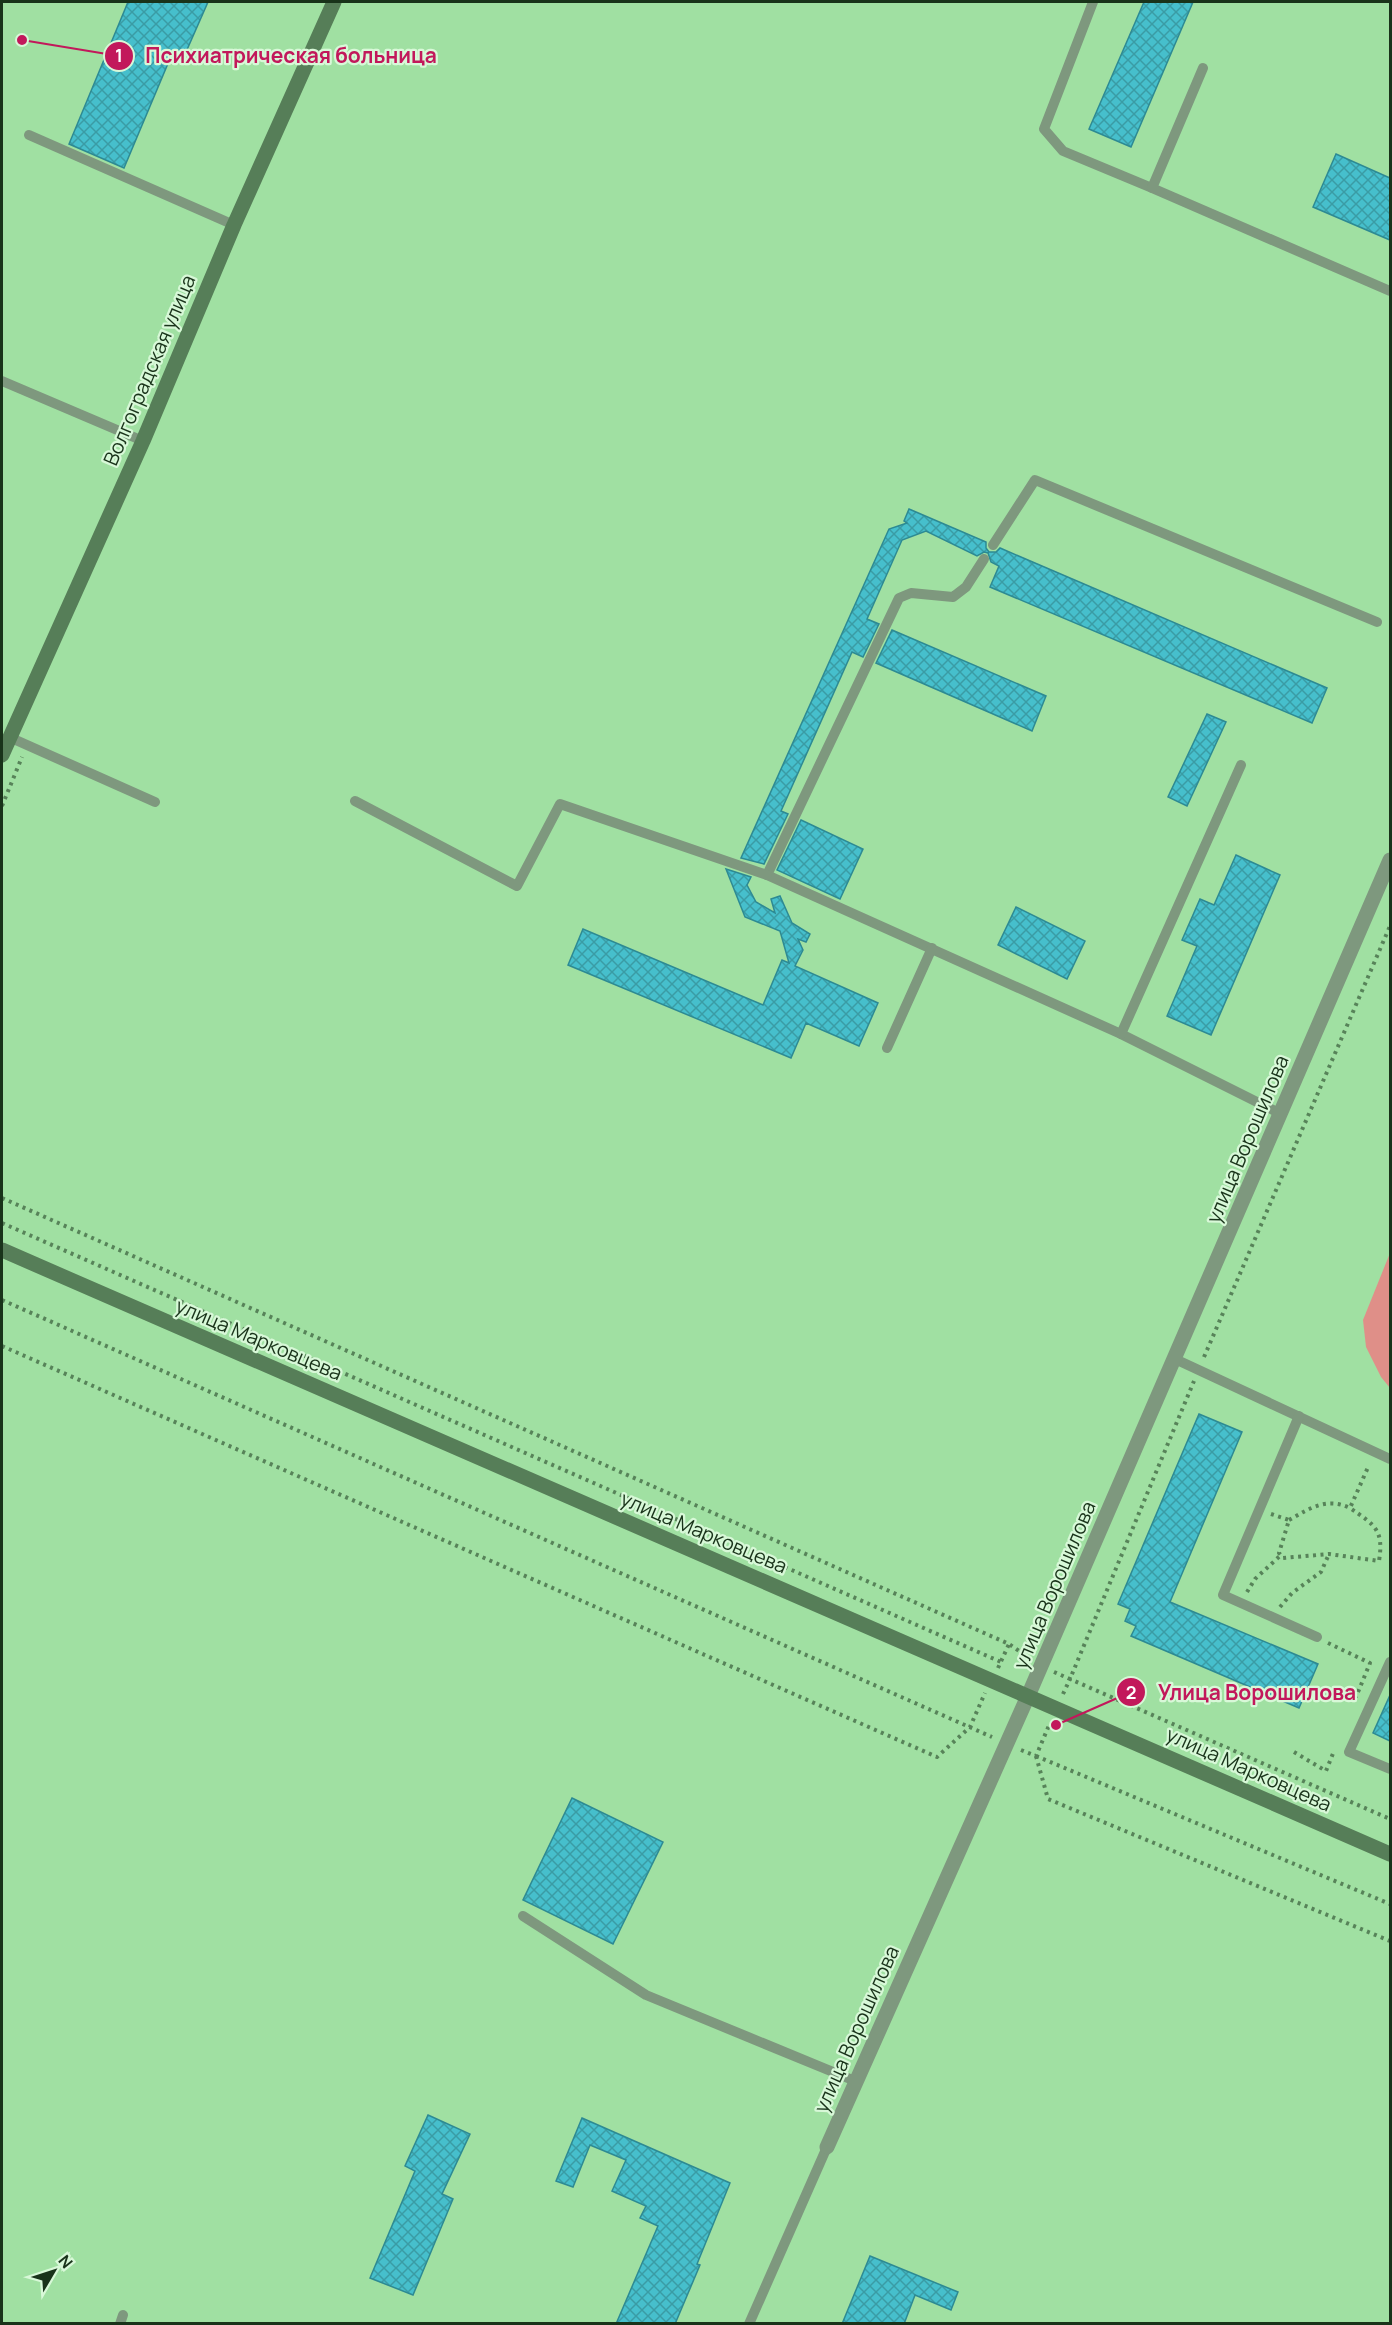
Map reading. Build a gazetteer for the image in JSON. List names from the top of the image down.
{
  "streets": {
    "main road": ["Волгоградская улица", "улица Марковцева"],
    "street": ["улица Ворошилова"]
  },
  "crossings": [
    ["улица Ворошилова", "улица Марковцева"]
  ],
  "places": ["Психиатрическая больница", "Улица Ворошилова"],
  "north": "top right"
}
